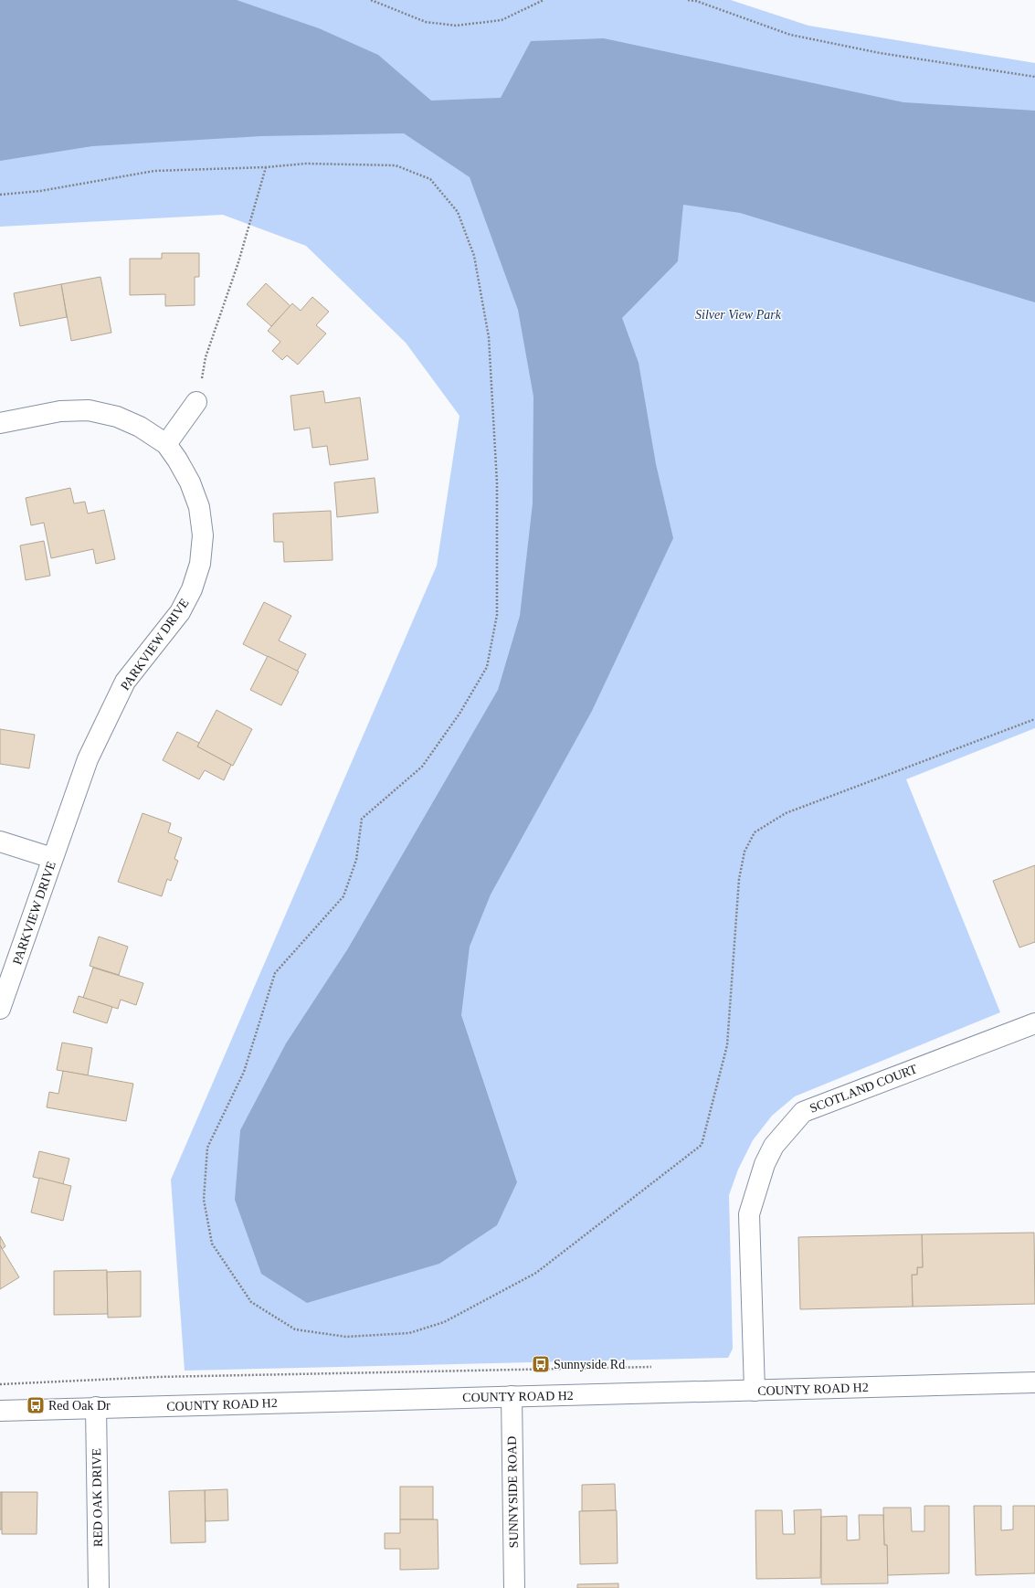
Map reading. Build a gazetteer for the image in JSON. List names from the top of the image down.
{
  "streets": {
    "street": [
      "PARKVIEW DRIVE",
      "SCOTLAND COURT",
      "COUNTY ROAD H2",
      "SUNNYSIDE ROAD",
      "RED OAK DRIVE"
    ]
  },
  "crossings": [
    ["SCOTLAND COURT", "COUNTY ROAD H2"],
    ["COUNTY ROAD H2", "SUNNYSIDE ROAD"],
    ["COUNTY ROAD H2", "RED OAK DRIVE"]
  ],
  "parks": ["Silver View Park"],
  "places": {
    "bus stop": ["Sunnyside Rd", "Red Oak Dr"]
  }
}
